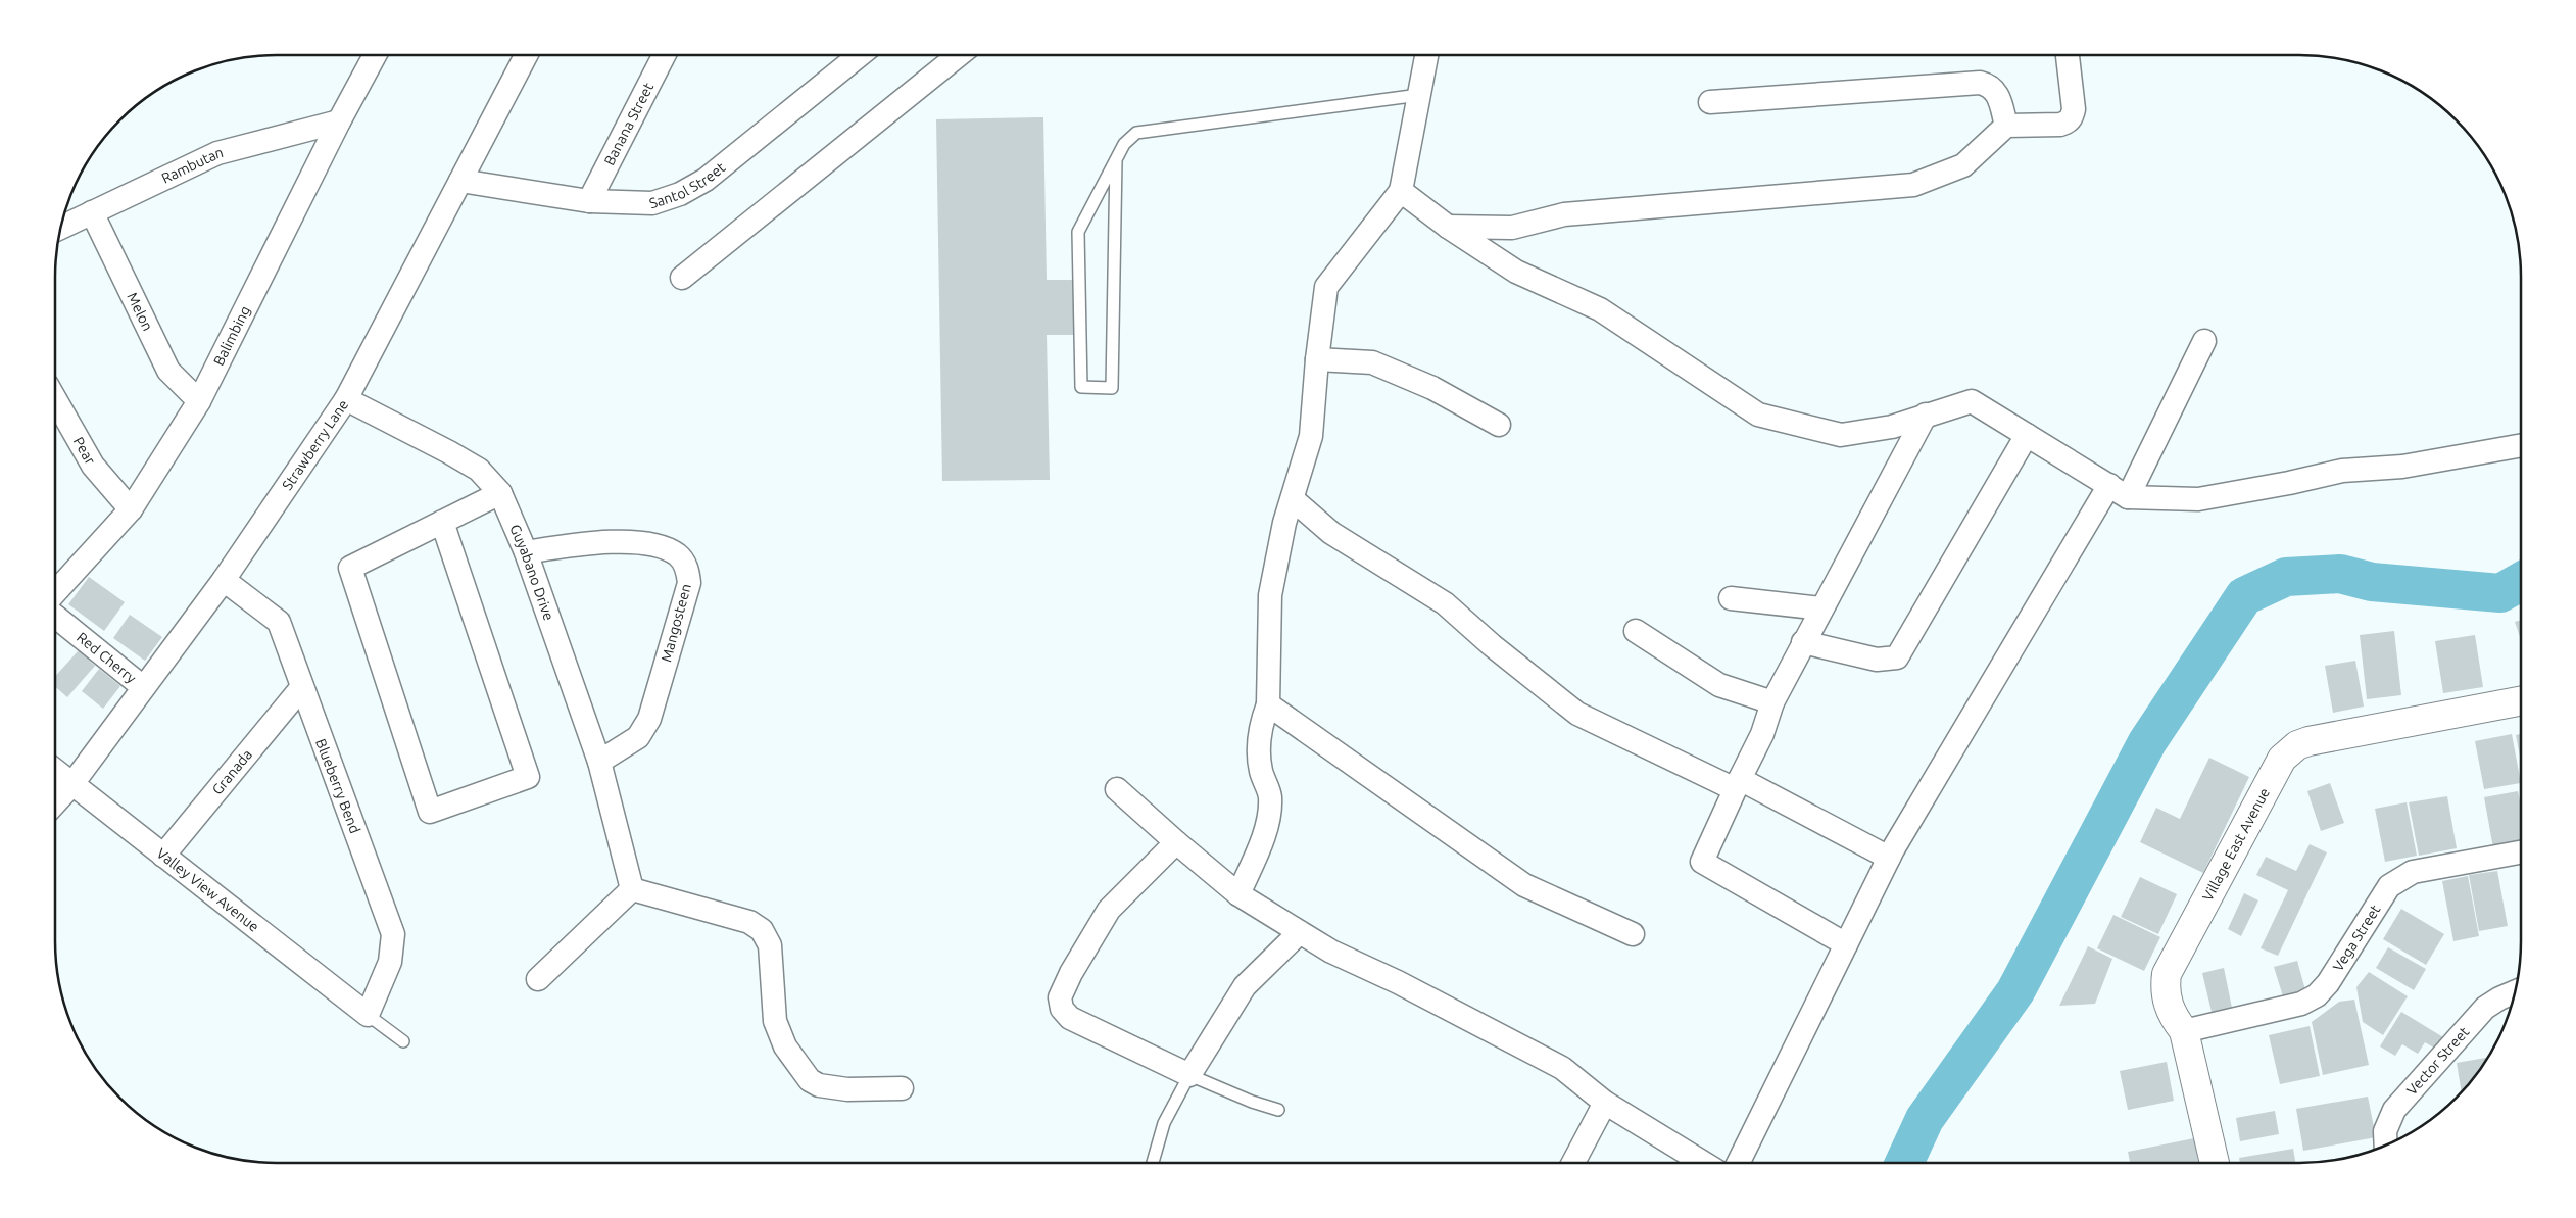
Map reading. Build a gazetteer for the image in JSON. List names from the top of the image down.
{
  "streets": {
    "street": [
      "Banana Street",
      "Rambutan",
      "Santol Street",
      "Melon",
      "Balimbing",
      "Strawberry Lane",
      "Pear",
      "Guyabano Drive",
      "Mangosteen",
      "Red Cherry",
      "Granada",
      "Blueberry Bend",
      "Village East Avenue",
      "Valley View Avenue",
      "Vega Street",
      "Vector Street"
    ]
  },
  "crossings": [
    ["Banana Street", "Santol Street"],
    ["Rambutan", "Melon"],
    ["Rambutan", "Balimbing"],
    ["Santol Street", "Strawberry Lane"],
    ["Melon", "Balimbing"],
    ["Balimbing", "Pear"],
    ["Strawberry Lane", "Guyabano Drive"],
    ["Strawberry Lane", "Red Cherry"],
    ["Strawberry Lane", "Blueberry Bend"],
    ["Strawberry Lane", "Valley View Avenue"],
    ["Guyabano Drive", "Mangosteen"],
    ["Granada", "Blueberry Bend"],
    ["Granada", "Valley View Avenue"],
    ["Blueberry Bend", "Valley View Avenue"],
    ["Village East Avenue", "Vega Street"]
  ]
}
